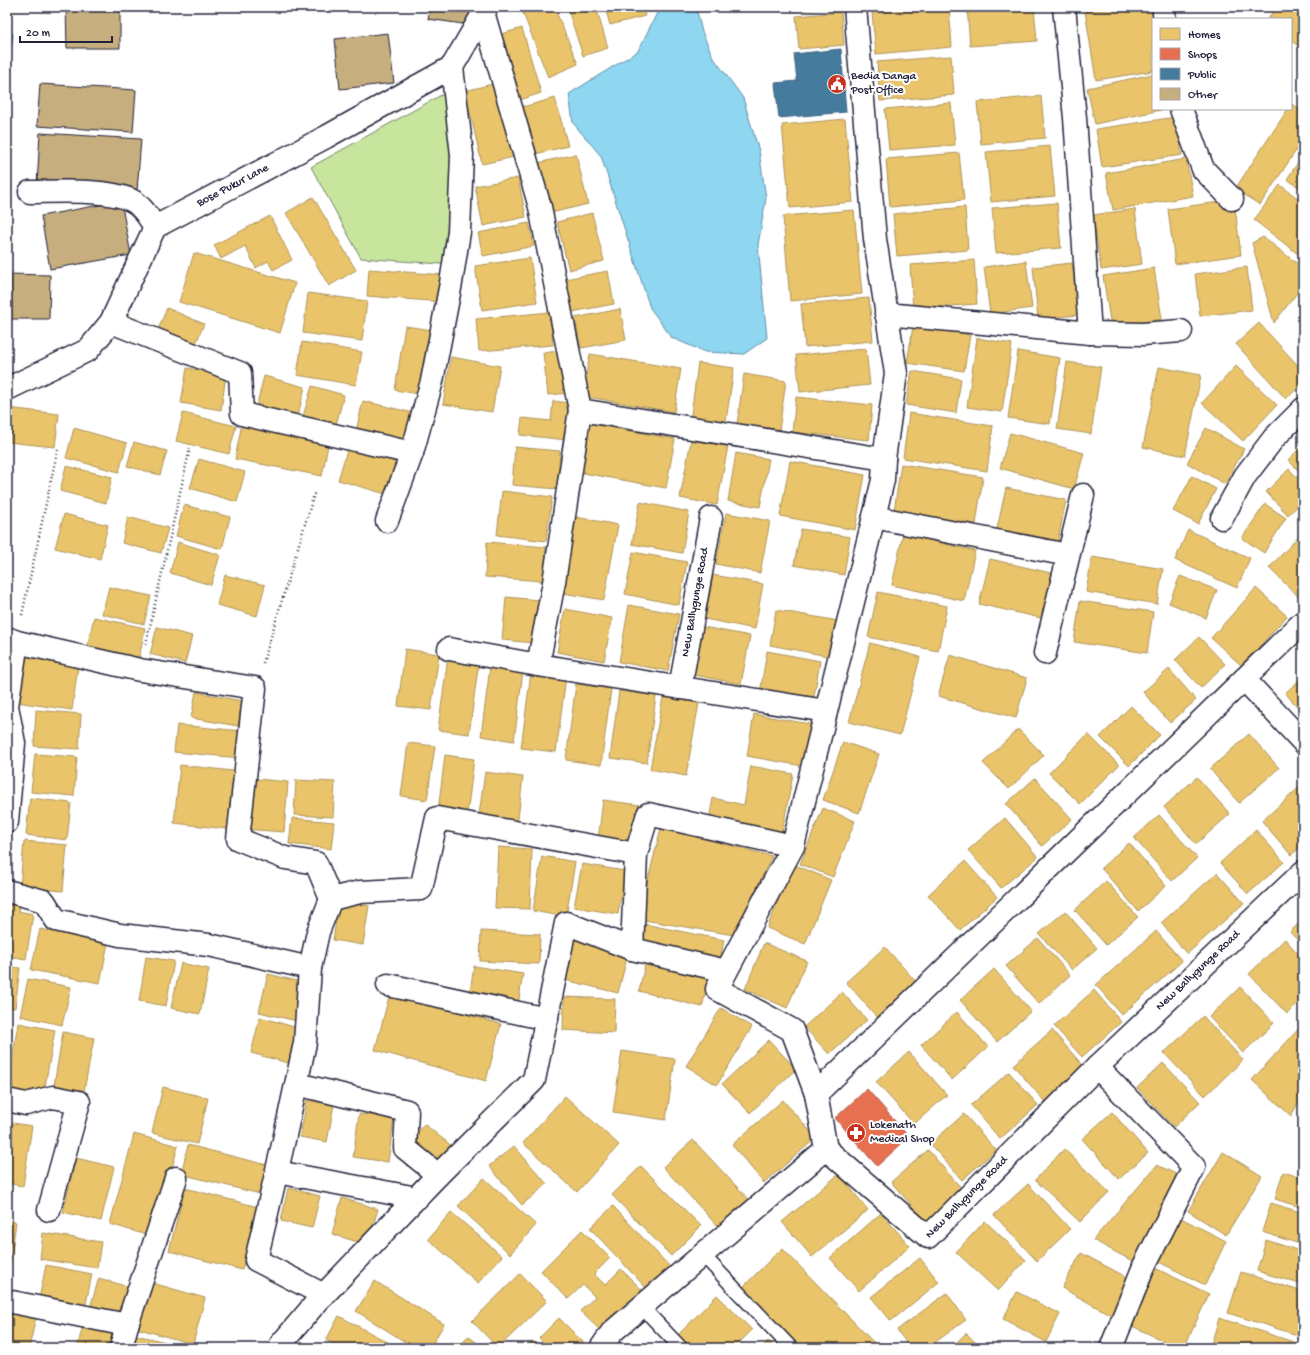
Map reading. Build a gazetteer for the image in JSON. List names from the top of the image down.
{
  "streets": {
    "street": ["Bose Pukur Lane", "New Ballygunge Road"]
  },
  "places": {
    "public building": ["Bedia Danga Post Office"],
    "pharmacy": ["Lokenath Medical Shop"]
  },
  "legend": [
    "Homes",
    "Shops",
    "Public",
    "Other"
  ],
  "scale_bar": "20 m"
}
